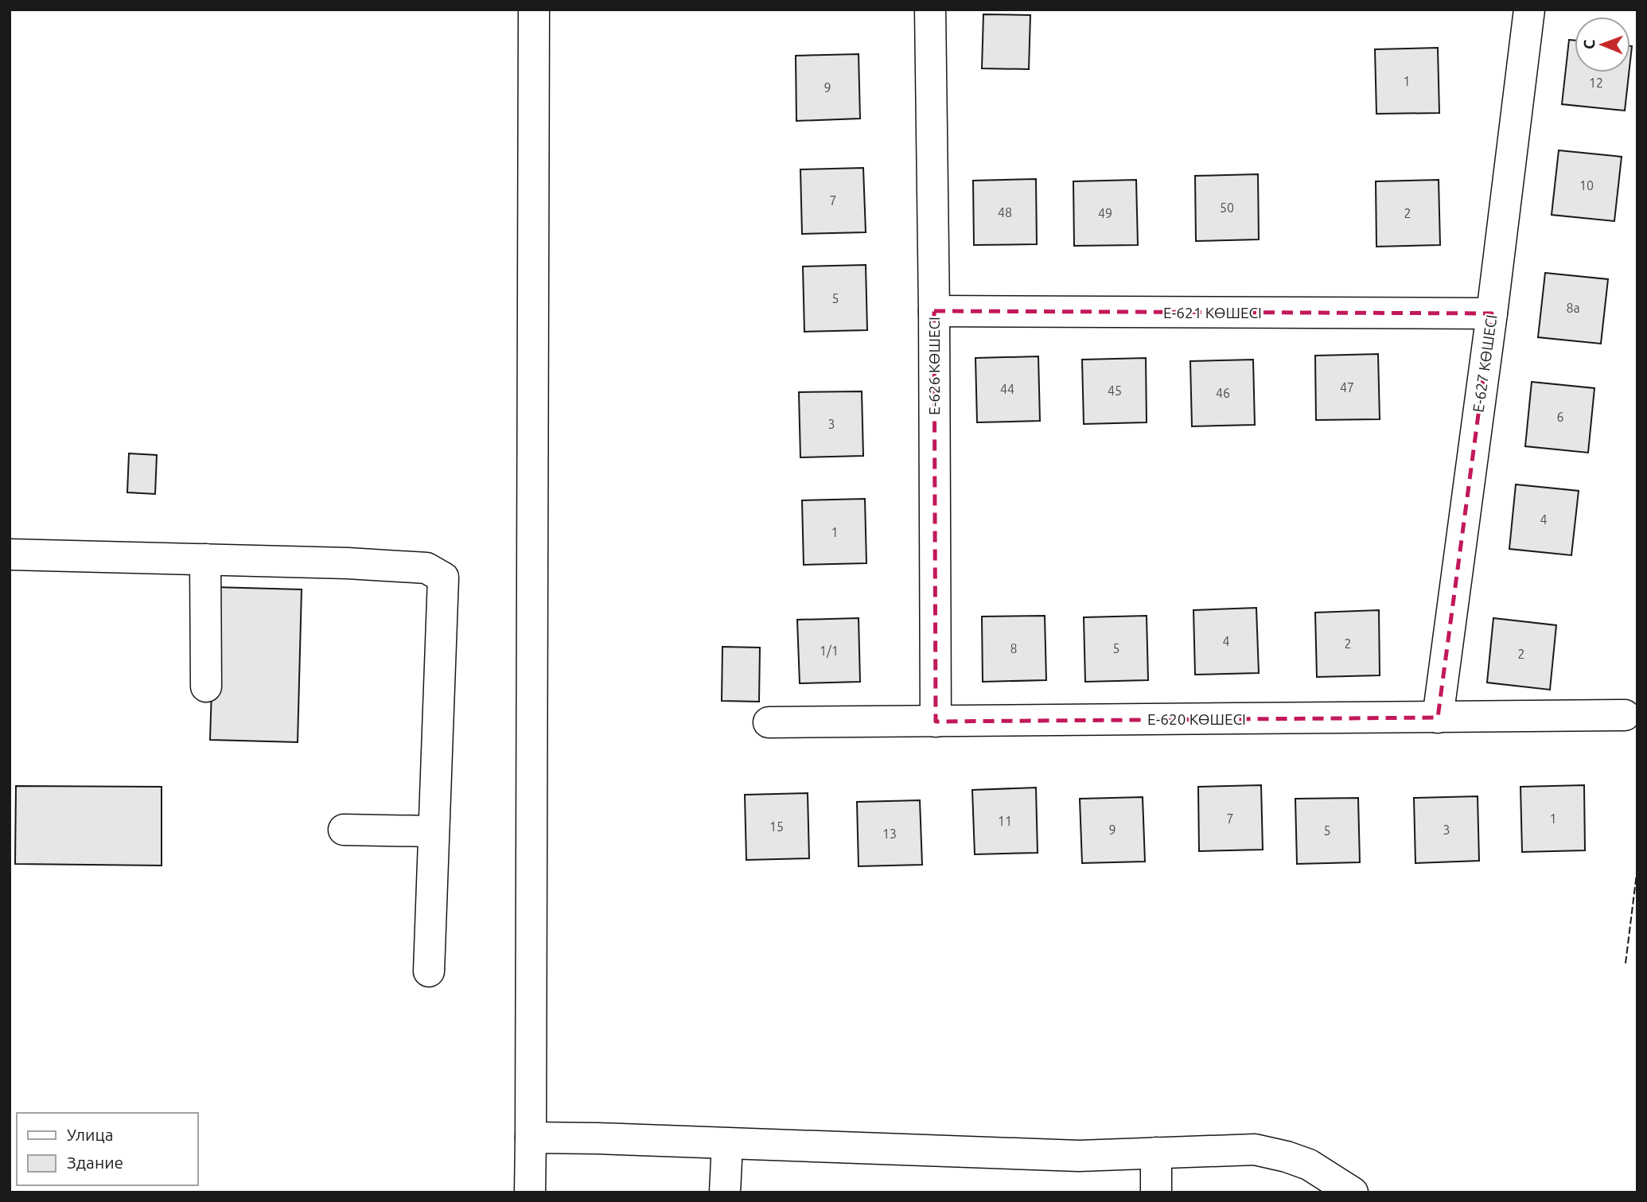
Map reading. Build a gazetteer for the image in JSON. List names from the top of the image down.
{
  "streets": {
    "street": [
      "Е-621 КӨШЕСІ",
      "Е-627 КӨШЕСІ",
      "Е-626 КӨШЕСІ",
      "Е-620 КӨШЕСІ"
    ]
  },
  "crossings": [
    ["Е-621 КӨШЕСІ", "Е-627 КӨШЕСІ"],
    ["Е-621 КӨШЕСІ", "Е-626 КӨШЕСІ"],
    ["Е-627 КӨШЕСІ", "Е-620 КӨШЕСІ"],
    ["Е-626 КӨШЕСІ", "Е-620 КӨШЕСІ"]
  ],
  "house_numbers": [
    "1",
    "12",
    "9",
    "10",
    "7",
    "50",
    "48",
    "49",
    "2",
    "5",
    "8а",
    "47",
    "44",
    "45",
    "46",
    "6",
    "3",
    "4",
    "1",
    "4",
    "2",
    "8",
    "5",
    "1/1",
    "2",
    "7",
    "1",
    "11",
    "15",
    "9",
    "3",
    "5",
    "13"
  ],
  "legend": ["Улица", "Здание"],
  "north": "left"
}
